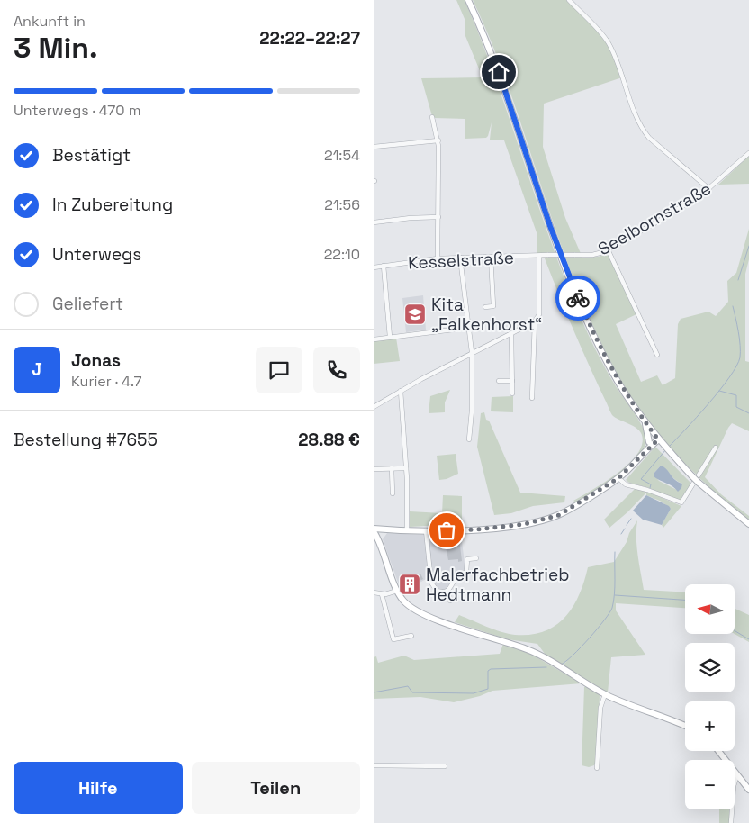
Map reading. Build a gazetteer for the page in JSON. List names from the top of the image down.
{
  "streets": {
    "street": ["Seelbornstraße", "Kesselstraße"]
  },
  "crossings": [
    ["Seelbornstraße", "Kesselstraße"]
  ],
  "places": {
    "school or university": ["Kita „Falkenhorst“"],
    "building": ["Malerfachbetrieb Hedtmann"]
  },
  "north": "left",
  "page": {
    "heading": ["3 Min.", "Ankunft in", "22:22–22:27"],
    "panel": [
      "Jonas",
      "Kurier · 4.7",
      "Bestellung #7655",
      "28.88 €"
    ],
    "bar": "Unterwegs · 470 m",
    "list": [
      ["Bestätigt", "21:54"],
      ["In Zubereitung", "21:56"],
      ["Unterwegs", "22:10"],
      "Geliefert"
    ],
    "round": "J",
    "map_buttons": ["+", "−"],
    "buttons": ["Hilfe", "Teilen"]
  }
}
